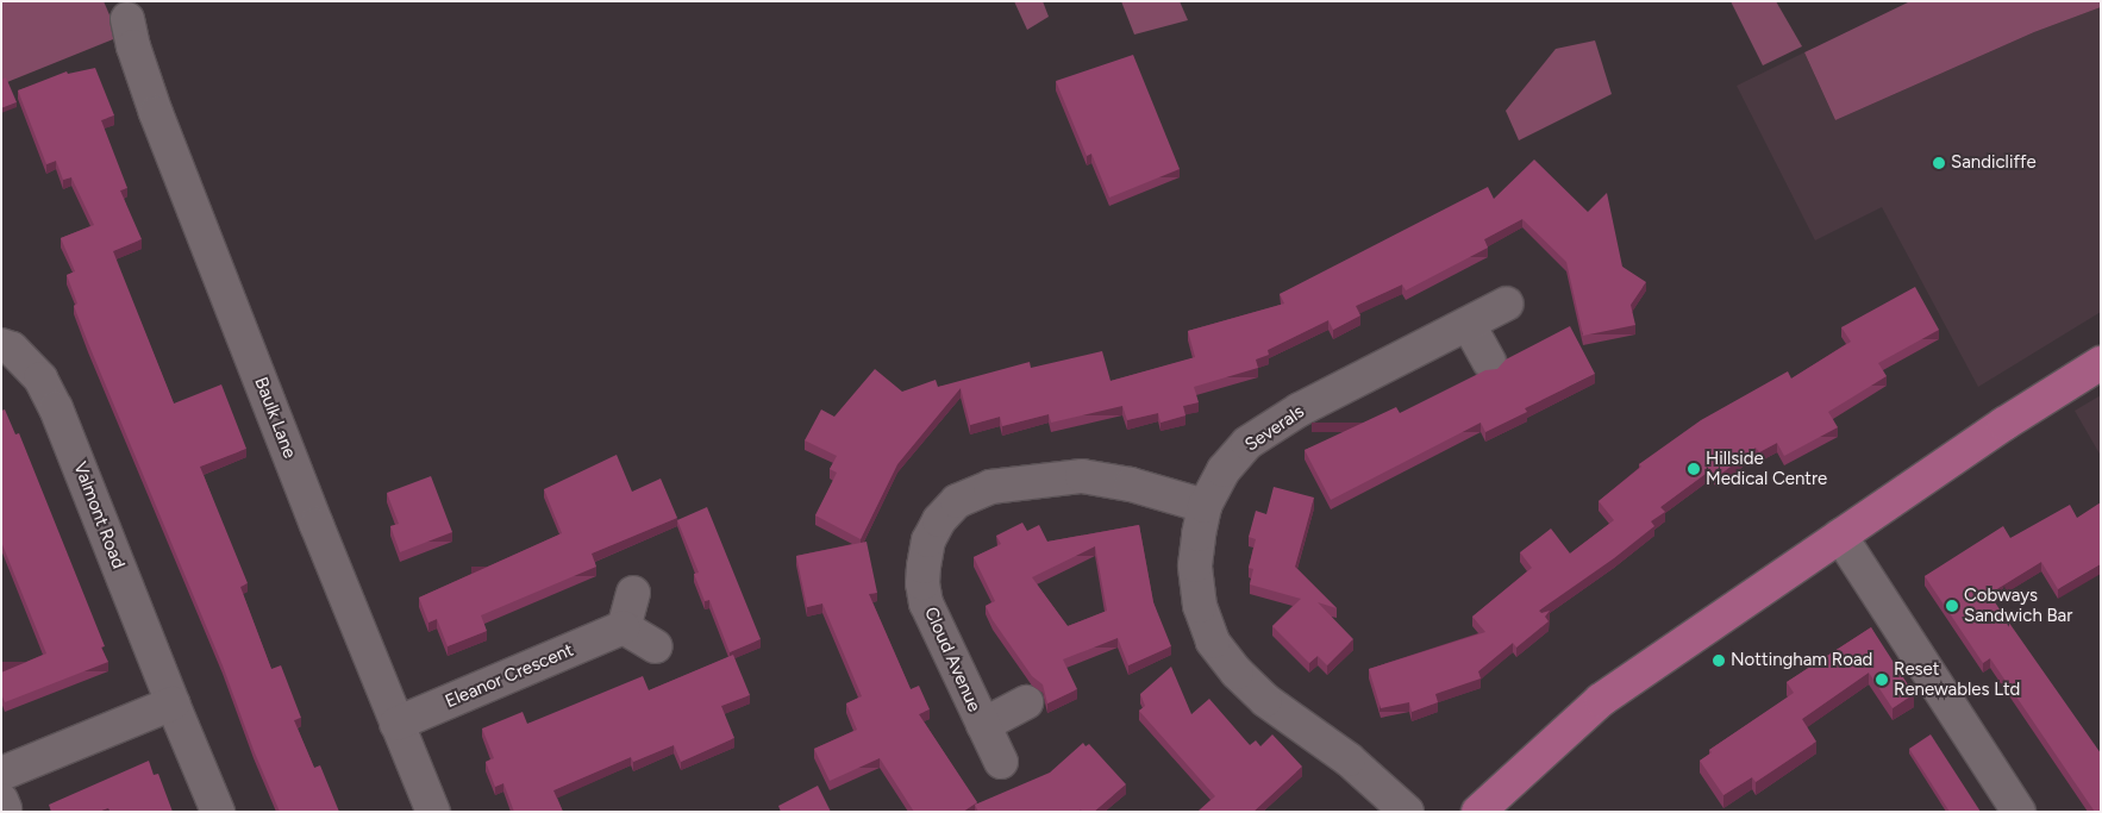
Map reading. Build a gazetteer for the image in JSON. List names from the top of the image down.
{
  "streets": {
    "street": [
      "Baulk Lane",
      "Severals",
      "Valmont Road",
      "Cloud Avenue",
      "Eleanor Crescent"
    ]
  },
  "crossings": [
    ["Baulk Lane", "Eleanor Crescent"],
    ["Severals", "Cloud Avenue"]
  ],
  "places": [
    "Sandicliffe",
    "Hillside Medical Centre",
    "Cobways Sandwich Bar",
    "Nottingham Road",
    "Reset Renewables Ltd"
  ]
}
